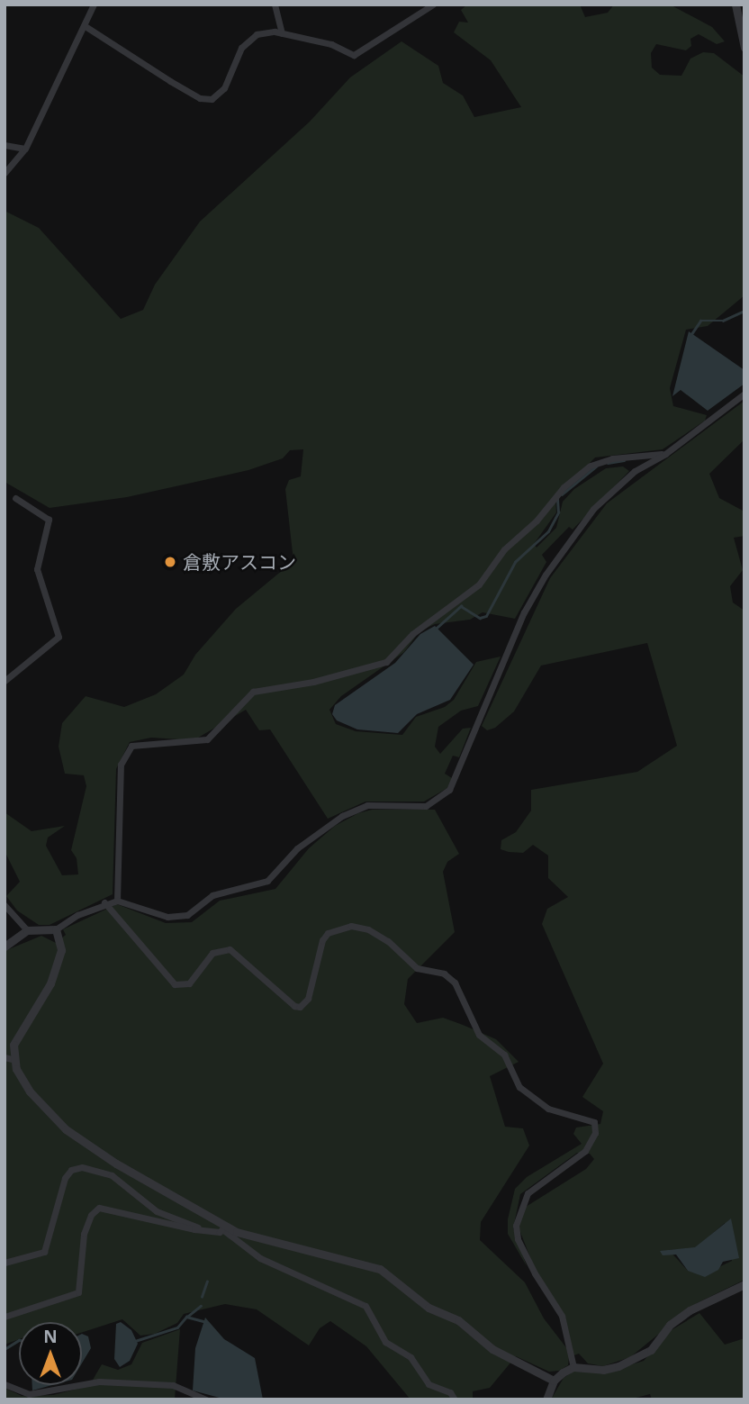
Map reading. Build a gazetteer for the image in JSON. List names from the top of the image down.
{
  "places": ["倉敷アスコン"],
  "north": "top"
}
